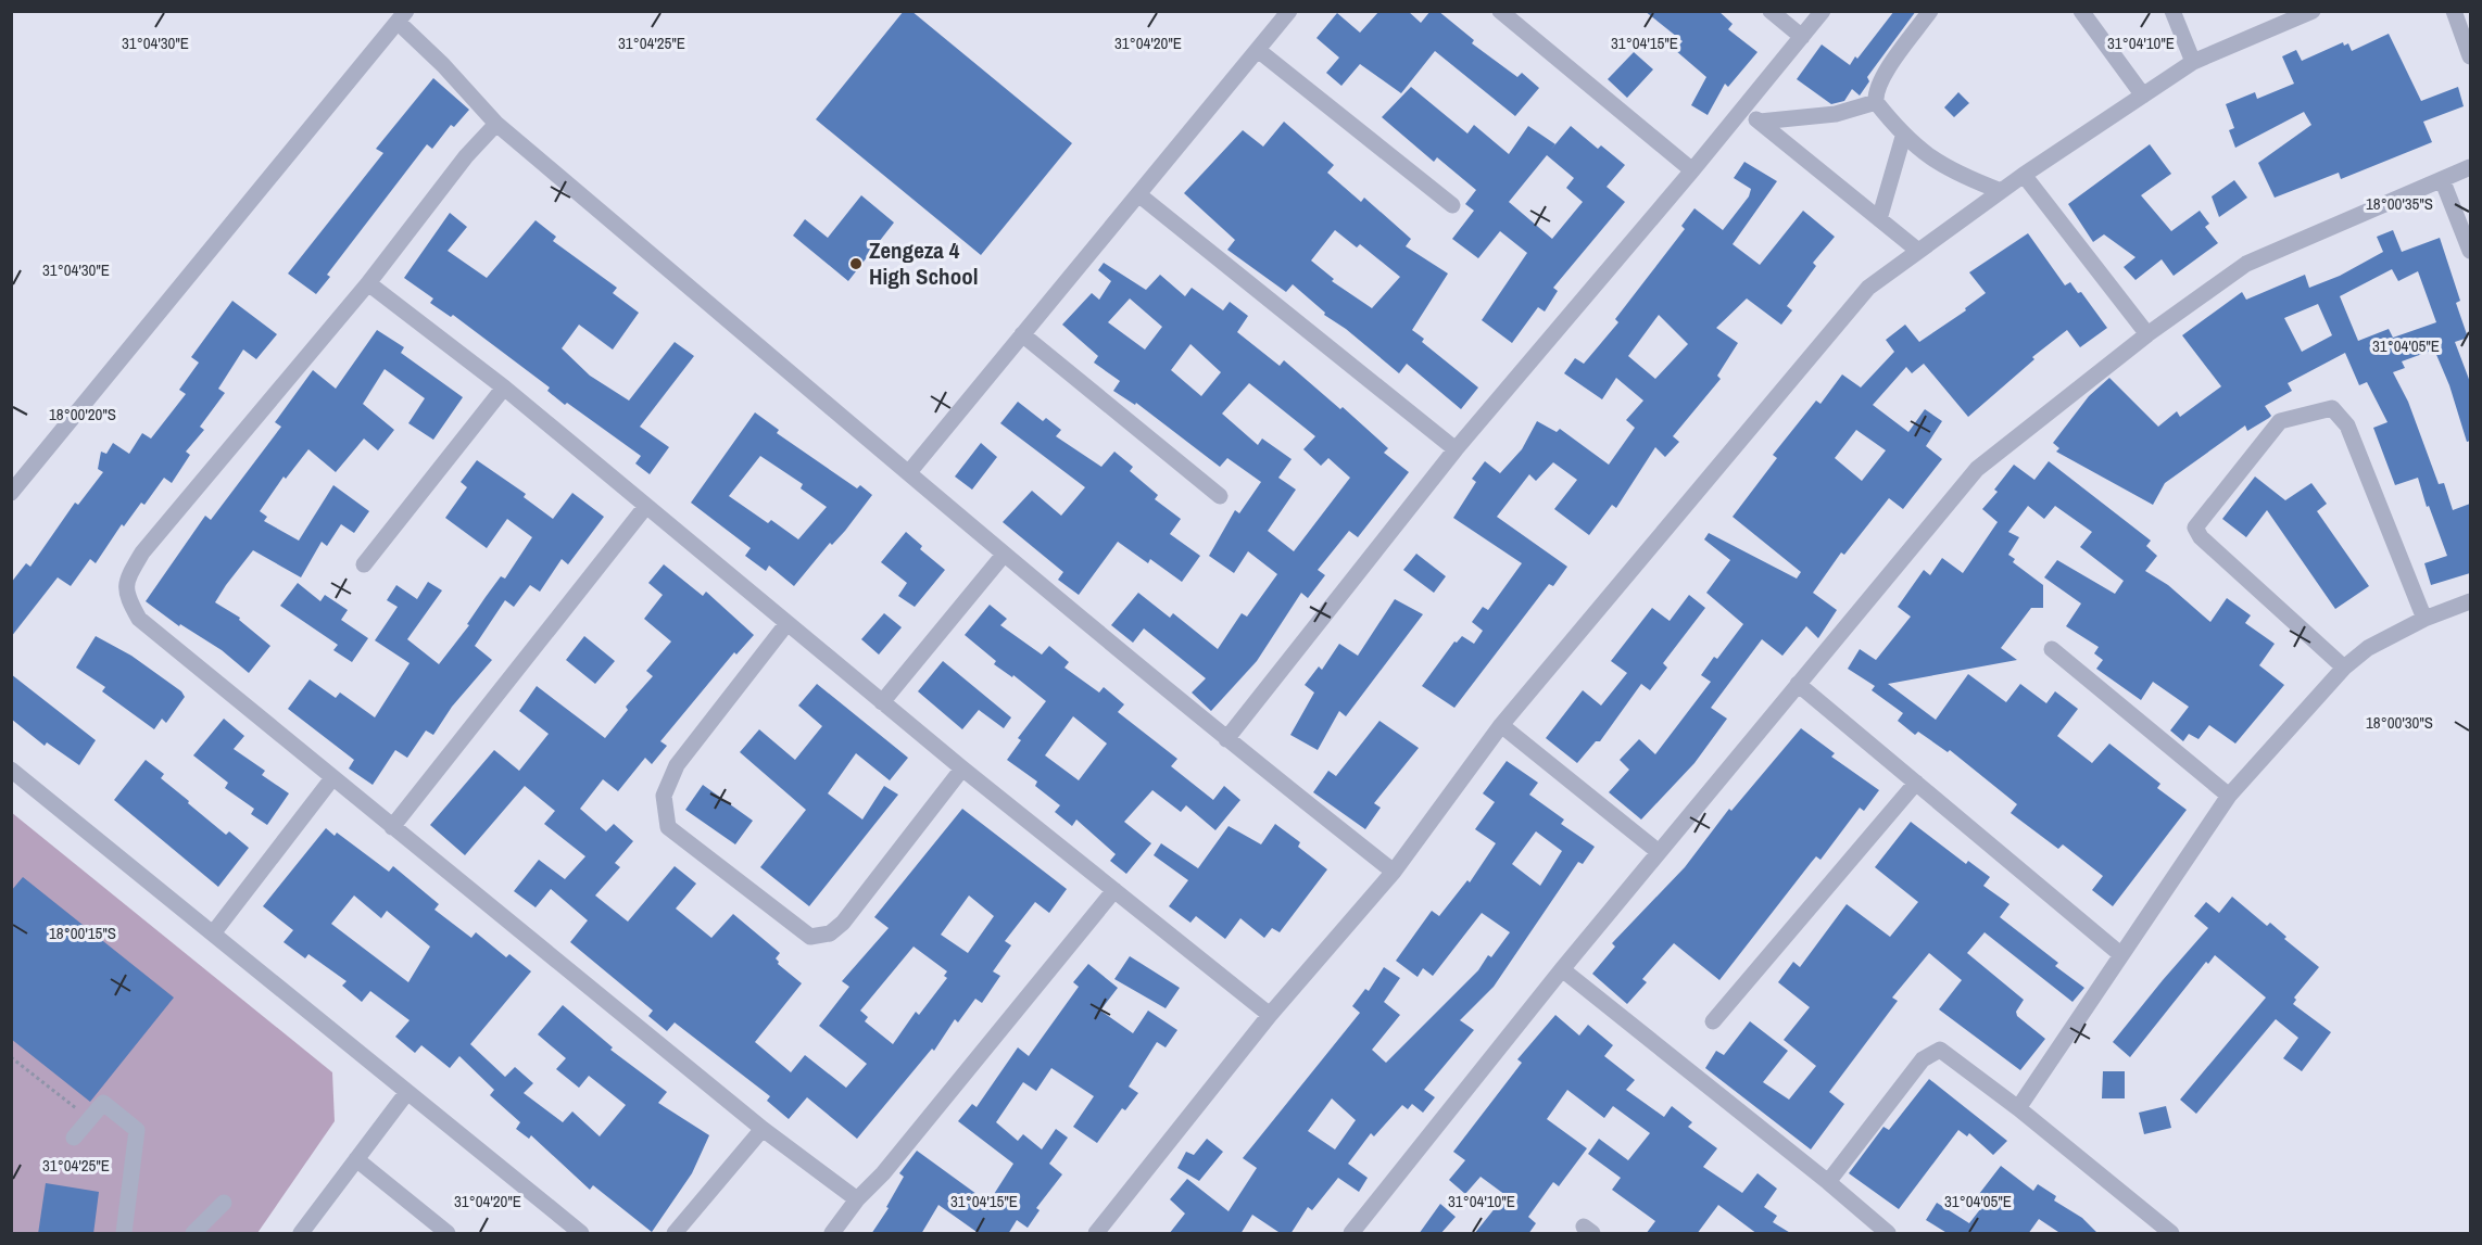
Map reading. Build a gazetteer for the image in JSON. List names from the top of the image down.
{
  "places": ["Zengeza 4 High School"],
  "coordinates": [
    "31°04'30\"E",
    "31°04'25\"E",
    "31°04'20\"E",
    "31°04'15\"E",
    "31°04'10\"E",
    "18°00'35\"S",
    "31°04'05\"E",
    "18°00'20\"S",
    "18°00'30\"S",
    "18°00'15\"S"
  ]
}
